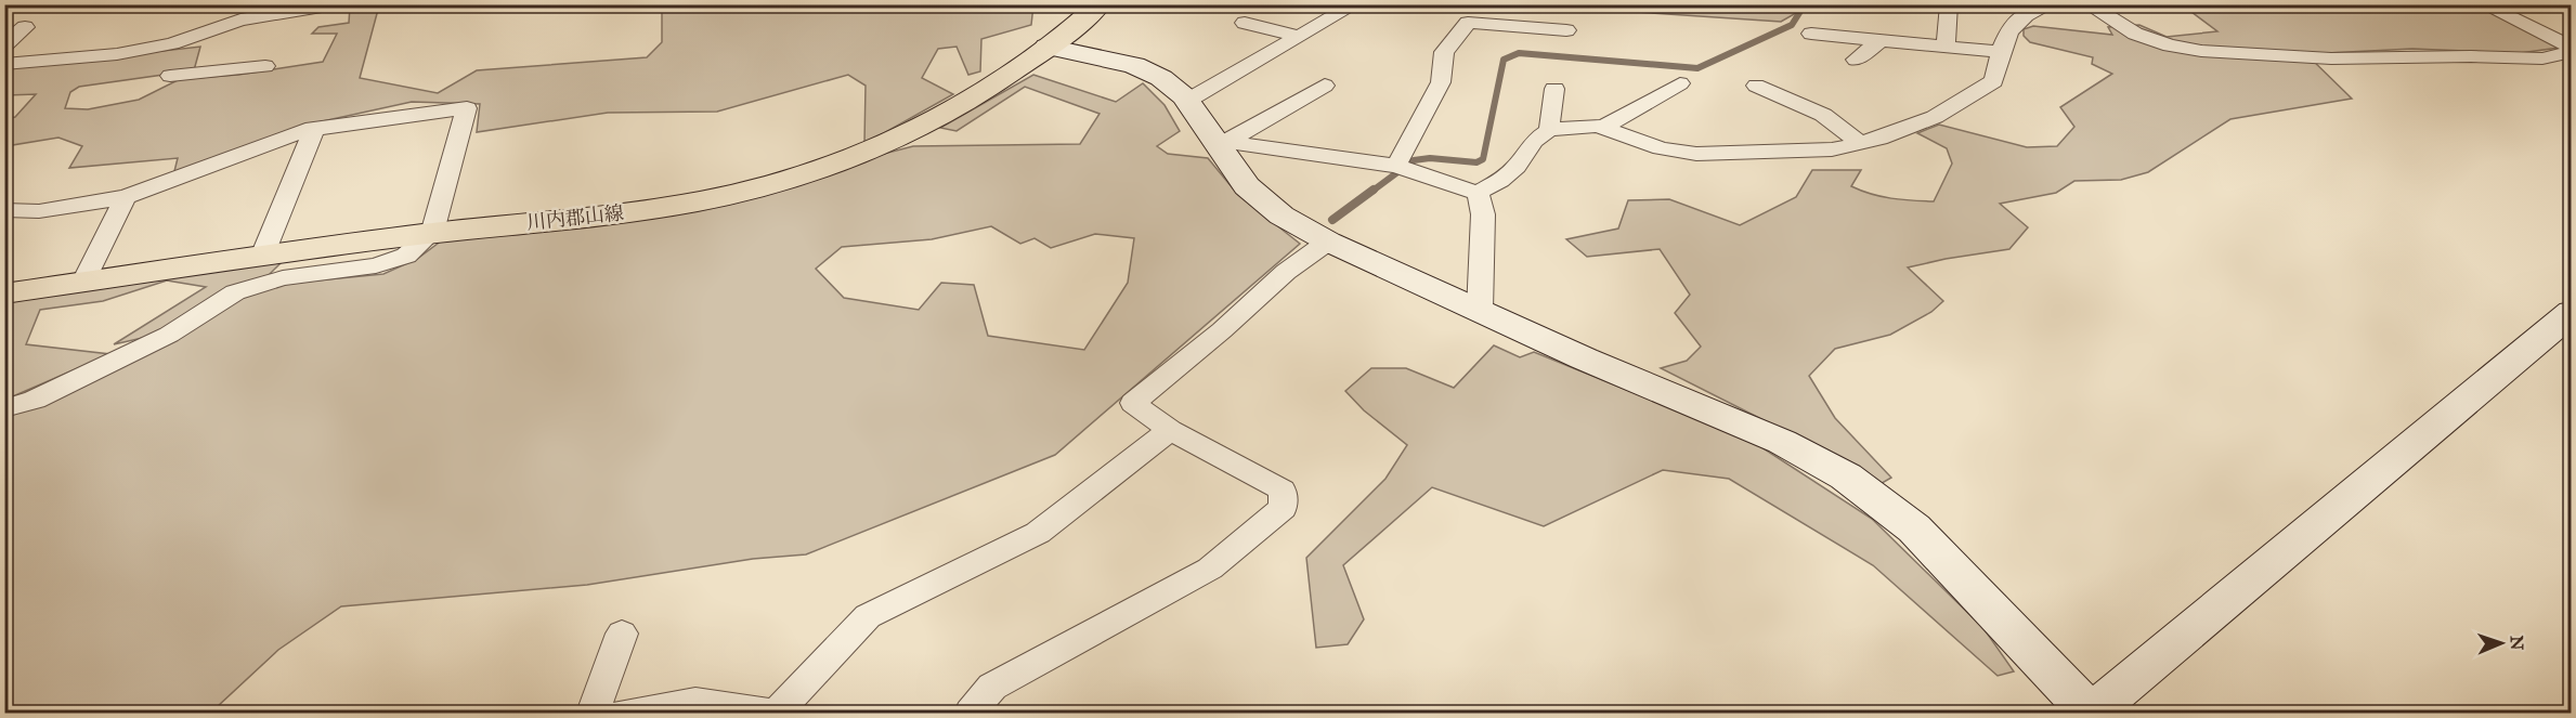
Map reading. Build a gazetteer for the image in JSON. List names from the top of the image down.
{
  "streets": {
    "main road": ["川内郡山線"]
  },
  "north": "right"
}
